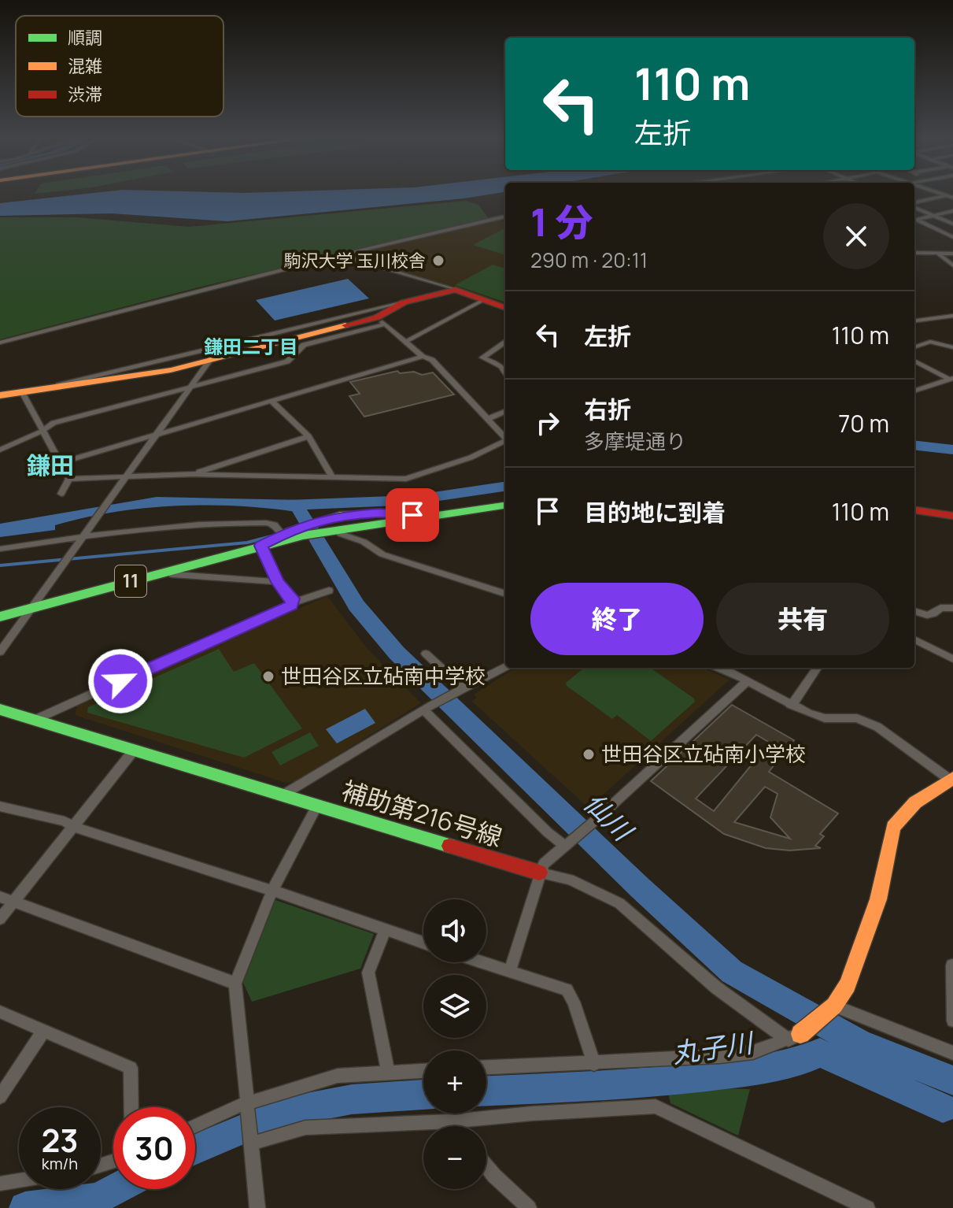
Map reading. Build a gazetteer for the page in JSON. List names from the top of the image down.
{
  "streets": {
    "street": ["11", "補助第216号線"]
  },
  "districts": ["鎌田二丁目", "鎌田"],
  "water": ["仙川", "丸子川"],
  "places": ["駒沢大学 玉川校舎", "世田谷区立砧南中学校", "世田谷区立砧南小学校"],
  "legend": ["順調", "混雑", "渋滞"],
  "page": {
    "turn": ["110 m", "左折"],
    "heading": ["1 分", "290 m · 20:11"],
    "list": [
      {
        "name": "左折",
        "value": "110 m"
      },
      {
        "name": "右折",
        "note": "多摩堤通り",
        "value": "70 m"
      },
      {
        "name": "目的地に到着",
        "value": "110 m"
      }
    ],
    "buttons": ["終了", "共有"],
    "map_buttons": ["+", "−"],
    "speed": "23 km/h",
    "limit": "30"
  }
}
